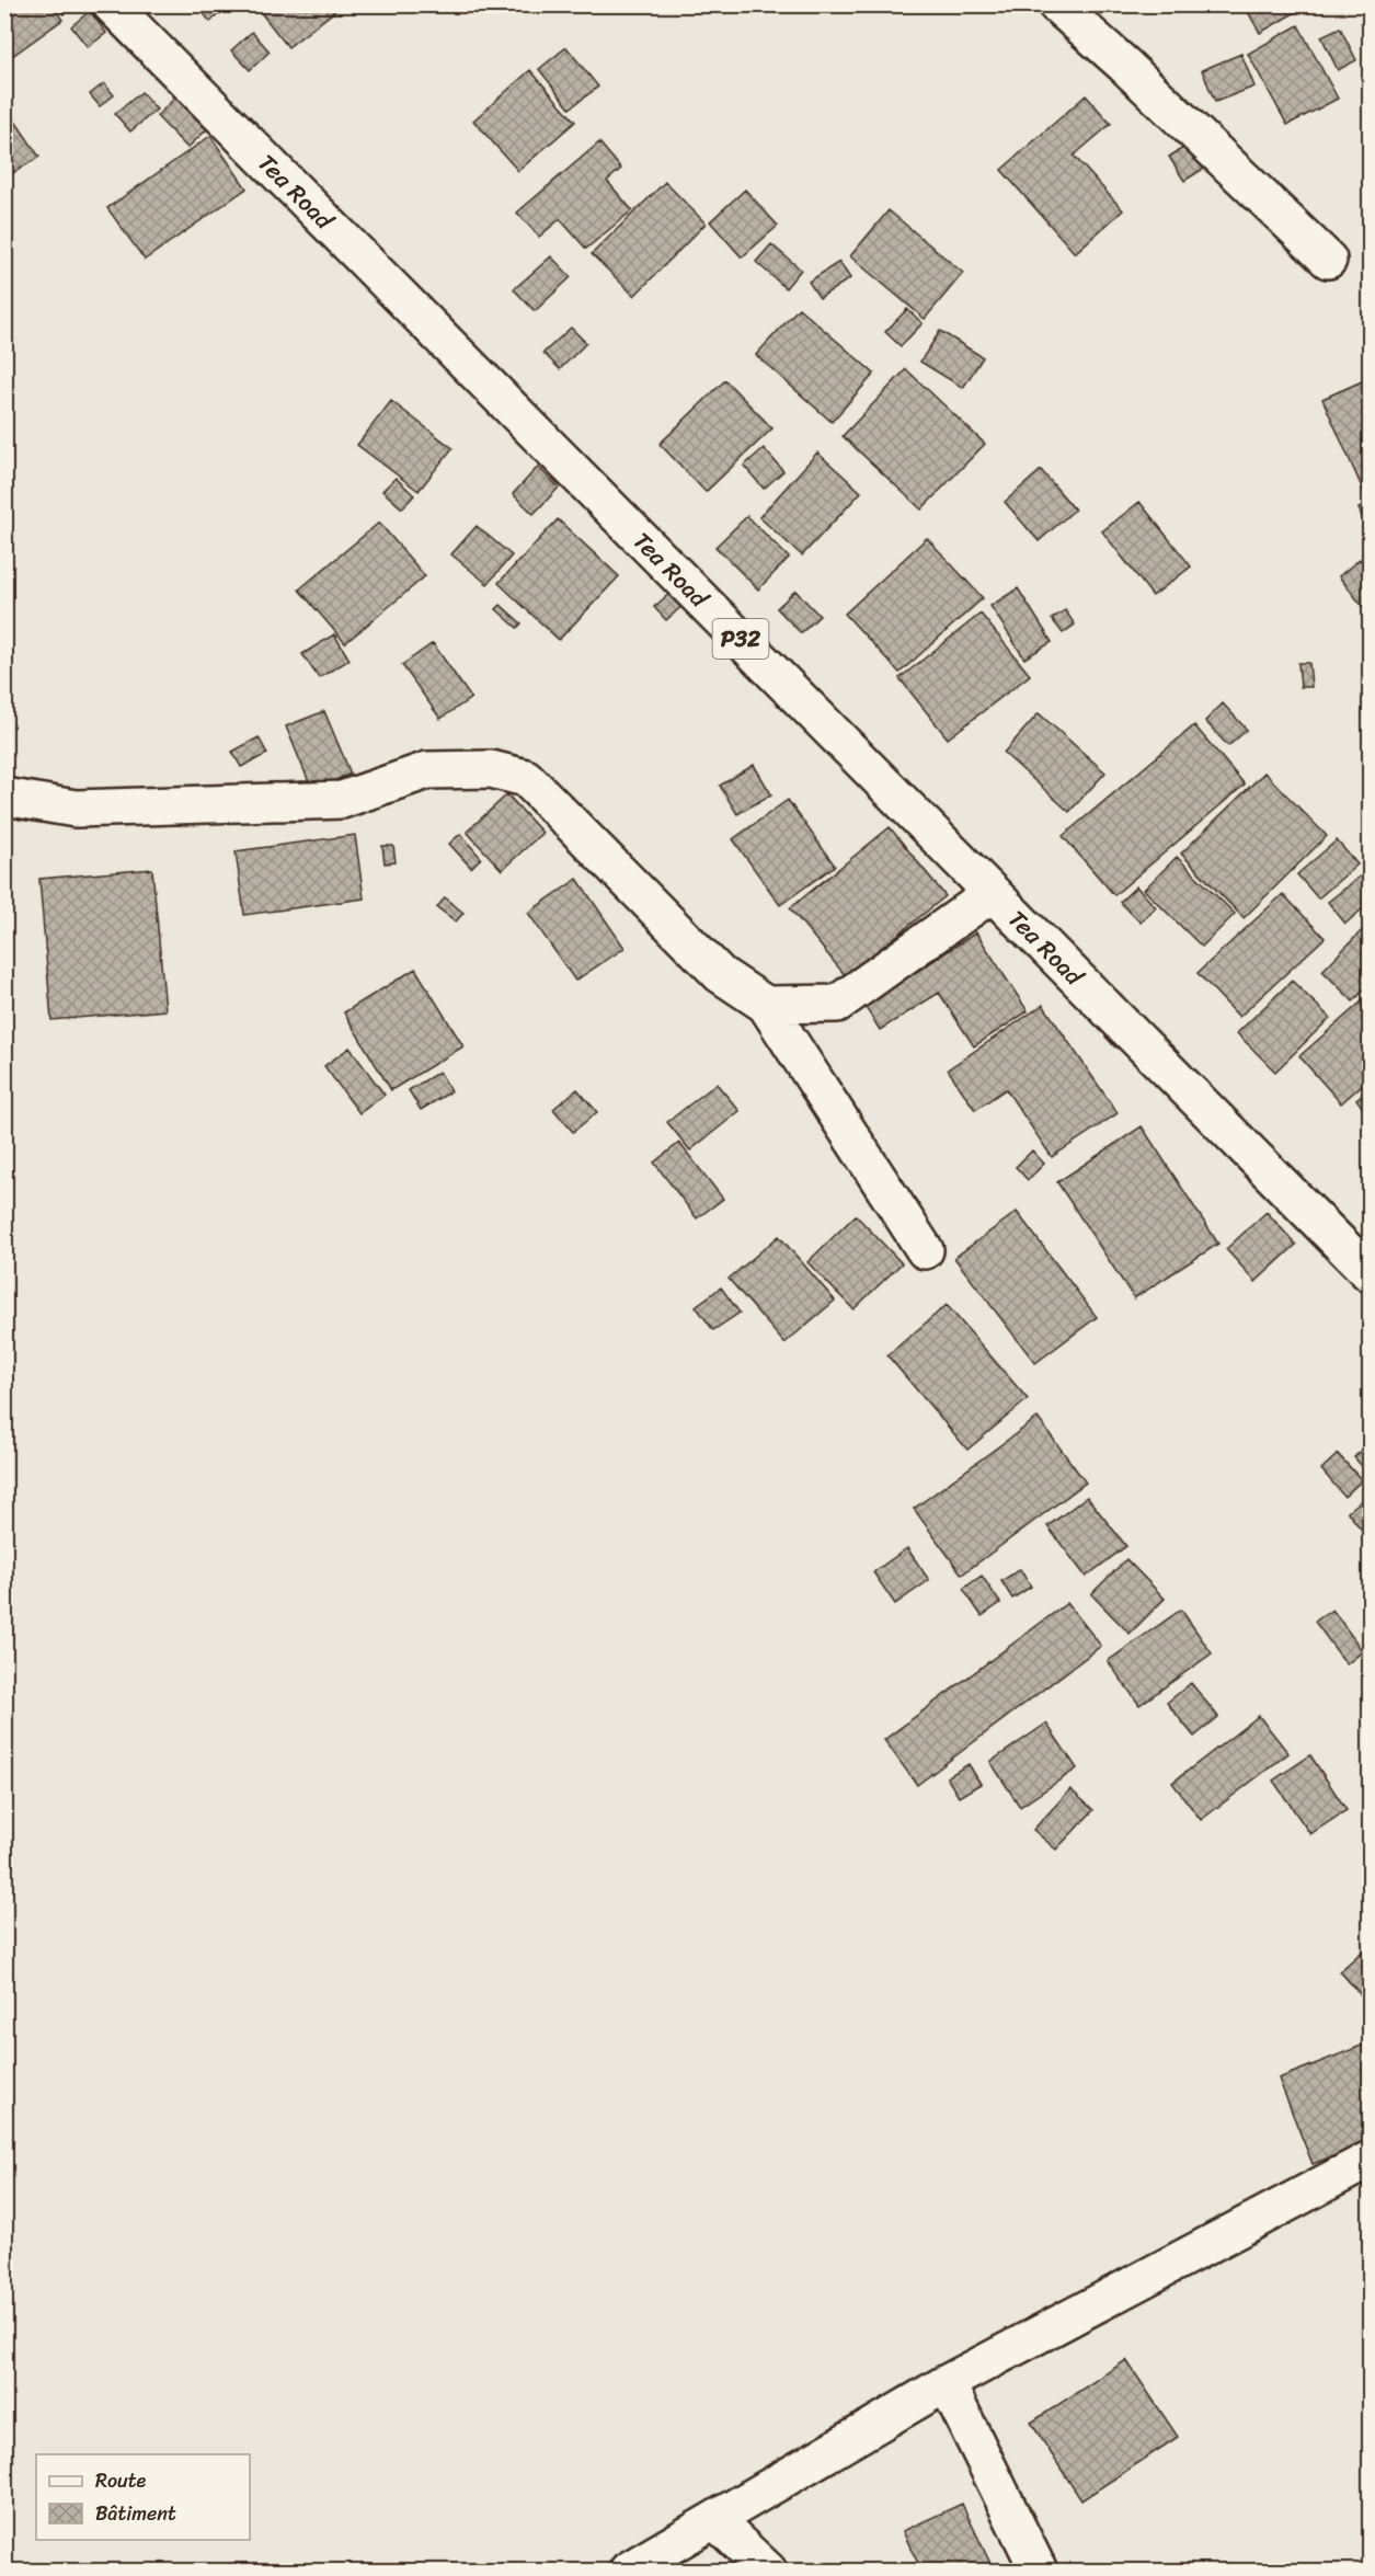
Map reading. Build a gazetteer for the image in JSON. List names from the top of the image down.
{
  "streets": {
    "street": ["Tea Road", "P32"]
  },
  "legend": ["Route", "Bâtiment"]
}
